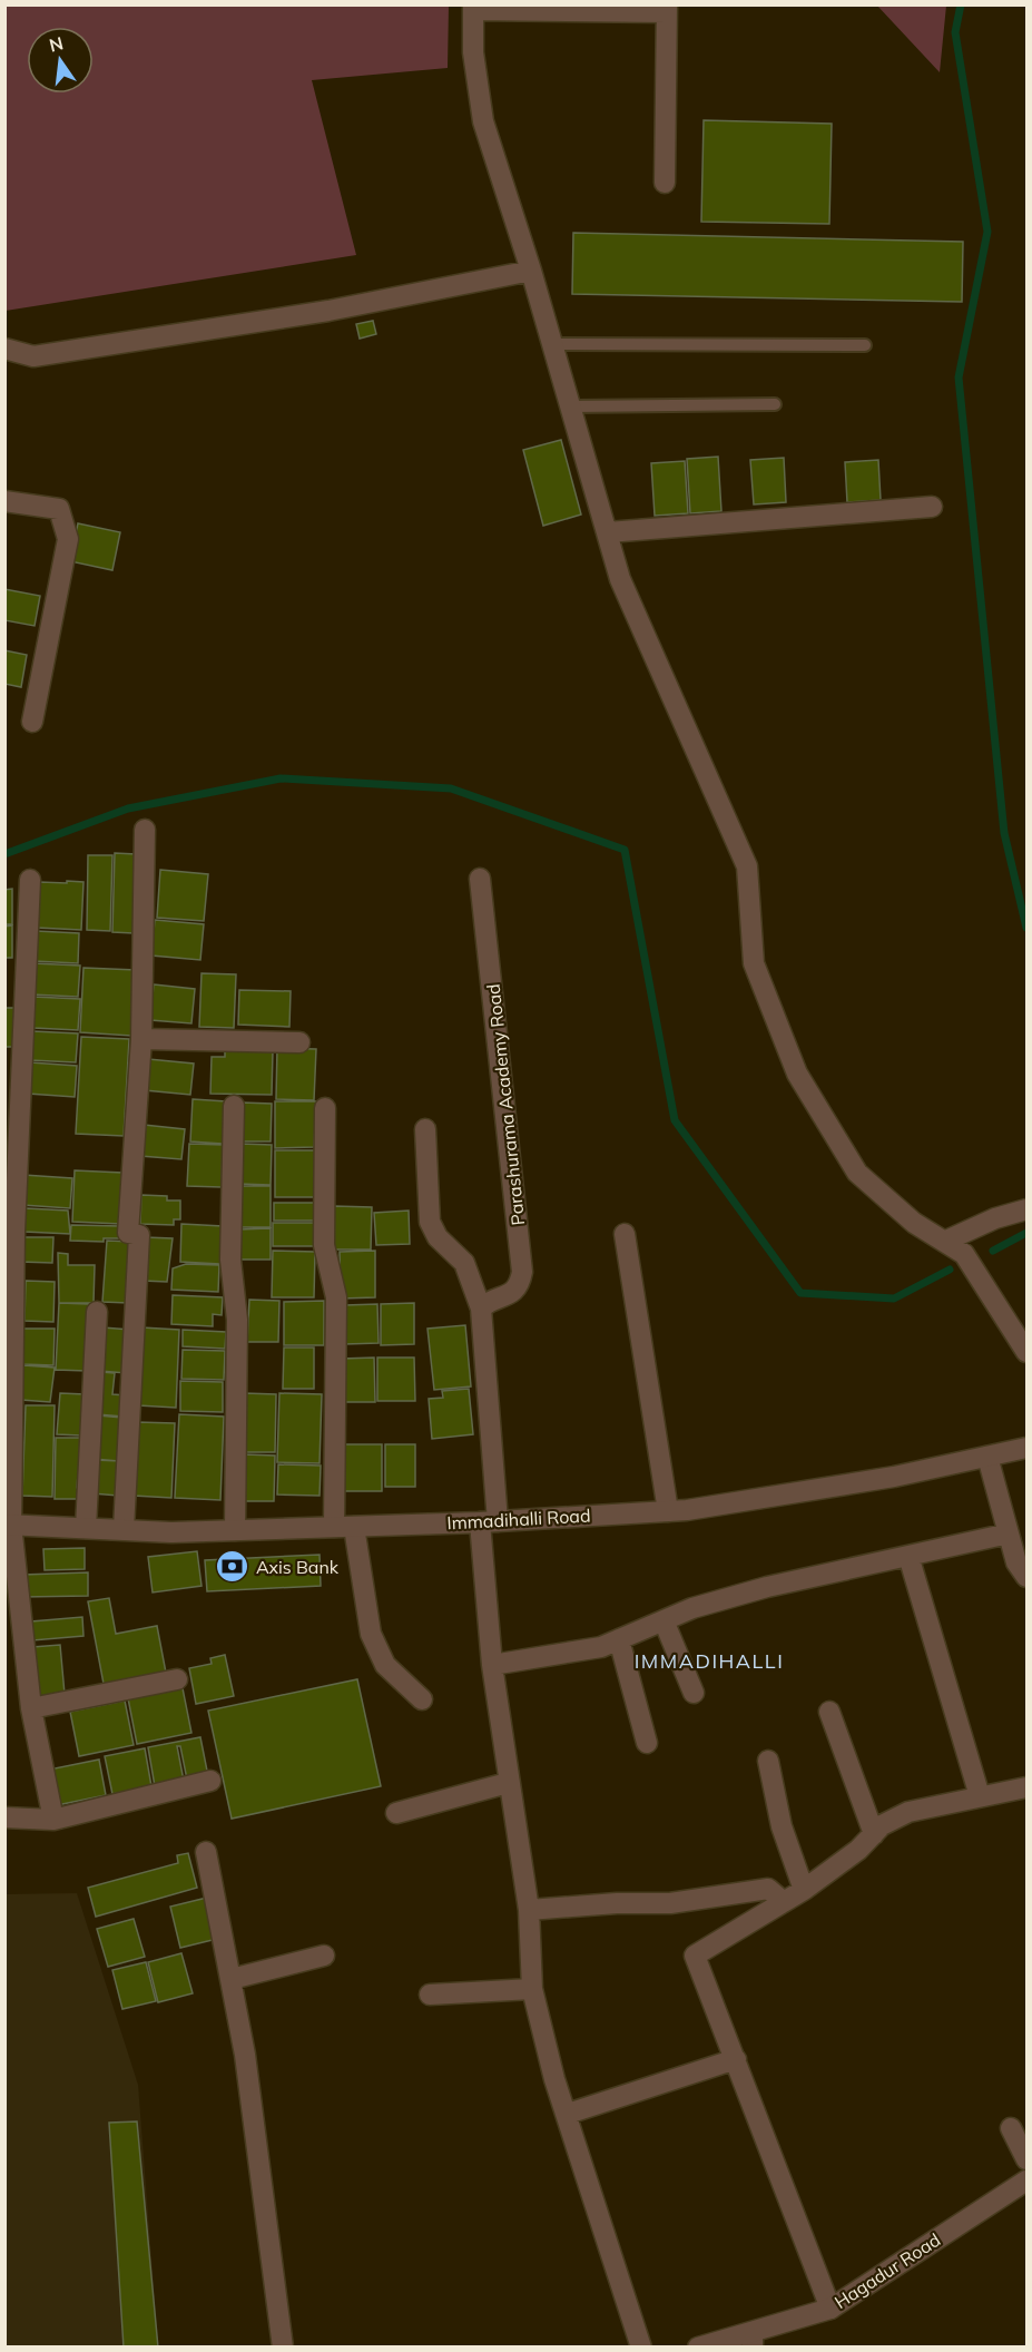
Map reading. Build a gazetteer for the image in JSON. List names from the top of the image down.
{
  "streets": {
    "street": ["Parashurama Academy Road", "Immadihalli Road", "Hagadur Road"]
  },
  "districts": ["IMMADIHALLI"],
  "places": {
    "bank": ["Axis Bank"]
  },
  "north": "top"
}
